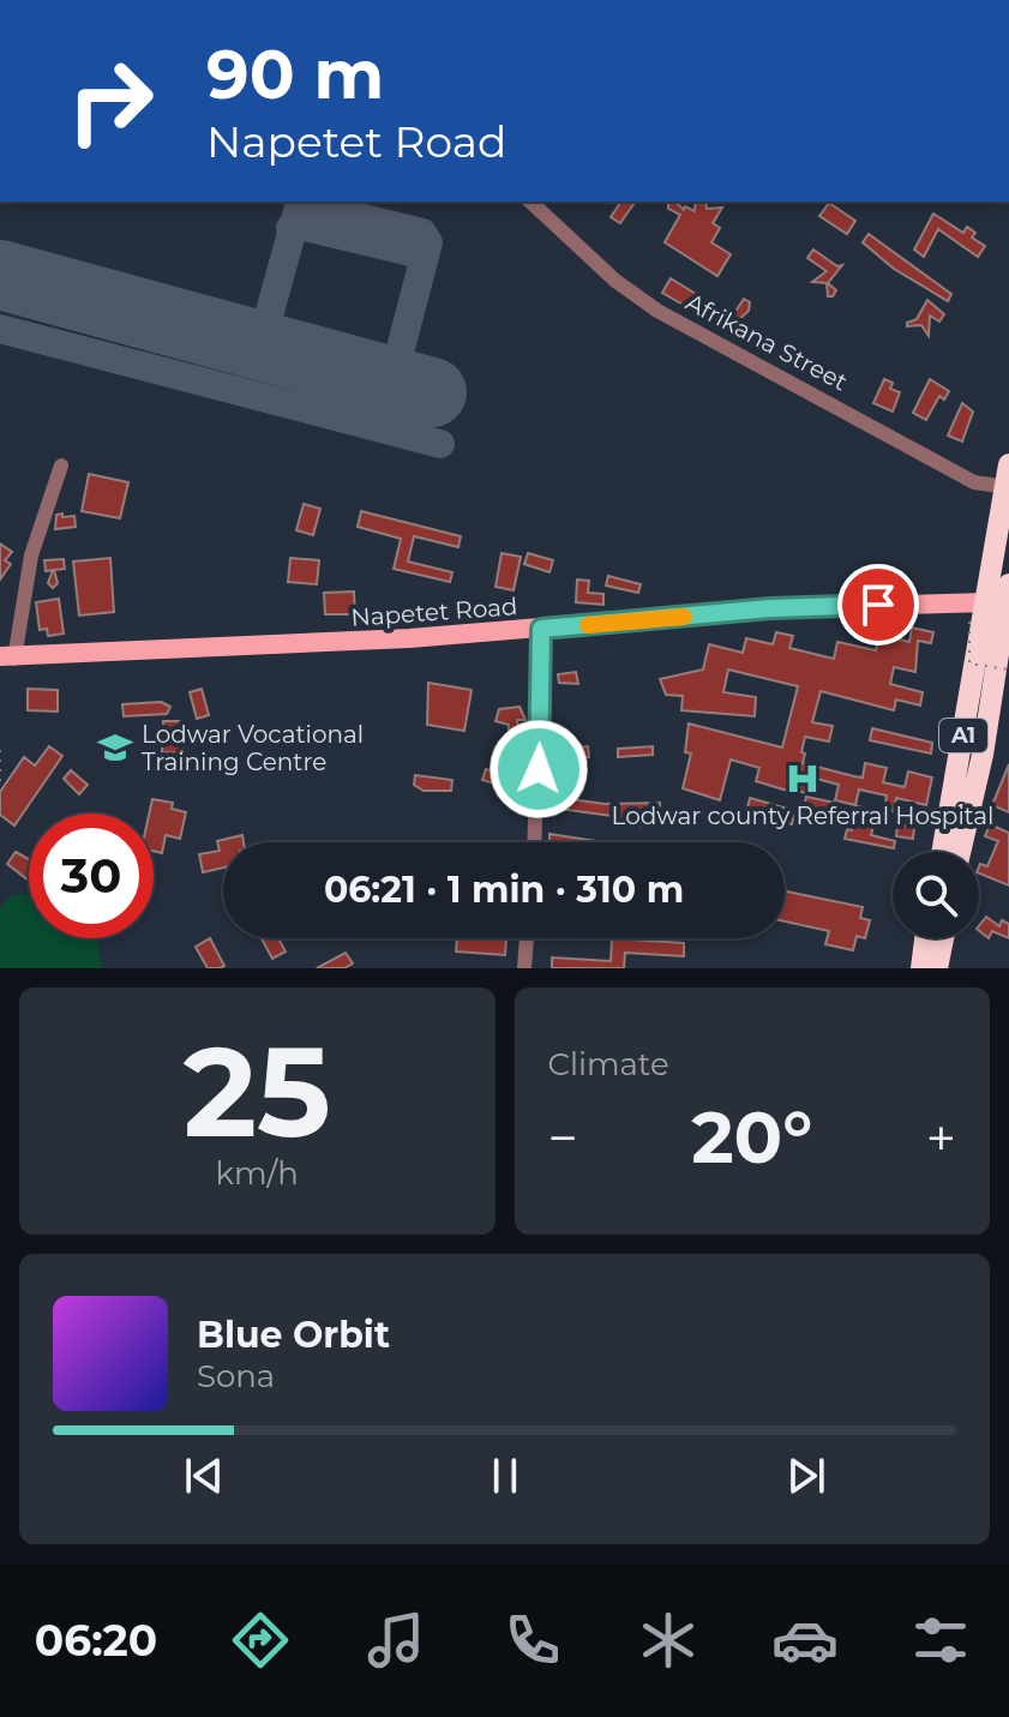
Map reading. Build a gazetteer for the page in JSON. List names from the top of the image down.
{
  "streets": {
    "highway": ["A1"],
    "main road": ["Napetet Road"],
    "street": ["Afrikana Street"]
  },
  "crossings": [
    ["Afrikana Street", "A1"],
    ["Napetet Road", "A1"]
  ],
  "places": {
    "school or university": ["Lodwar Vocational Training Centre"],
    "hospital": ["Lodwar county Referral Hospital"]
  },
  "page": {
    "turn": ["90 m", "Napetet Road"],
    "limit": "30",
    "trip": "06:21 · 1 min · 310 m",
    "tile": [
      ["25", "km/h"],
      "Climate"
    ],
    "heat": ["−", "20°", "+"],
    "song": ["Blue Orbit", "Sona"],
    "tabs": "06:20"
  }
}
